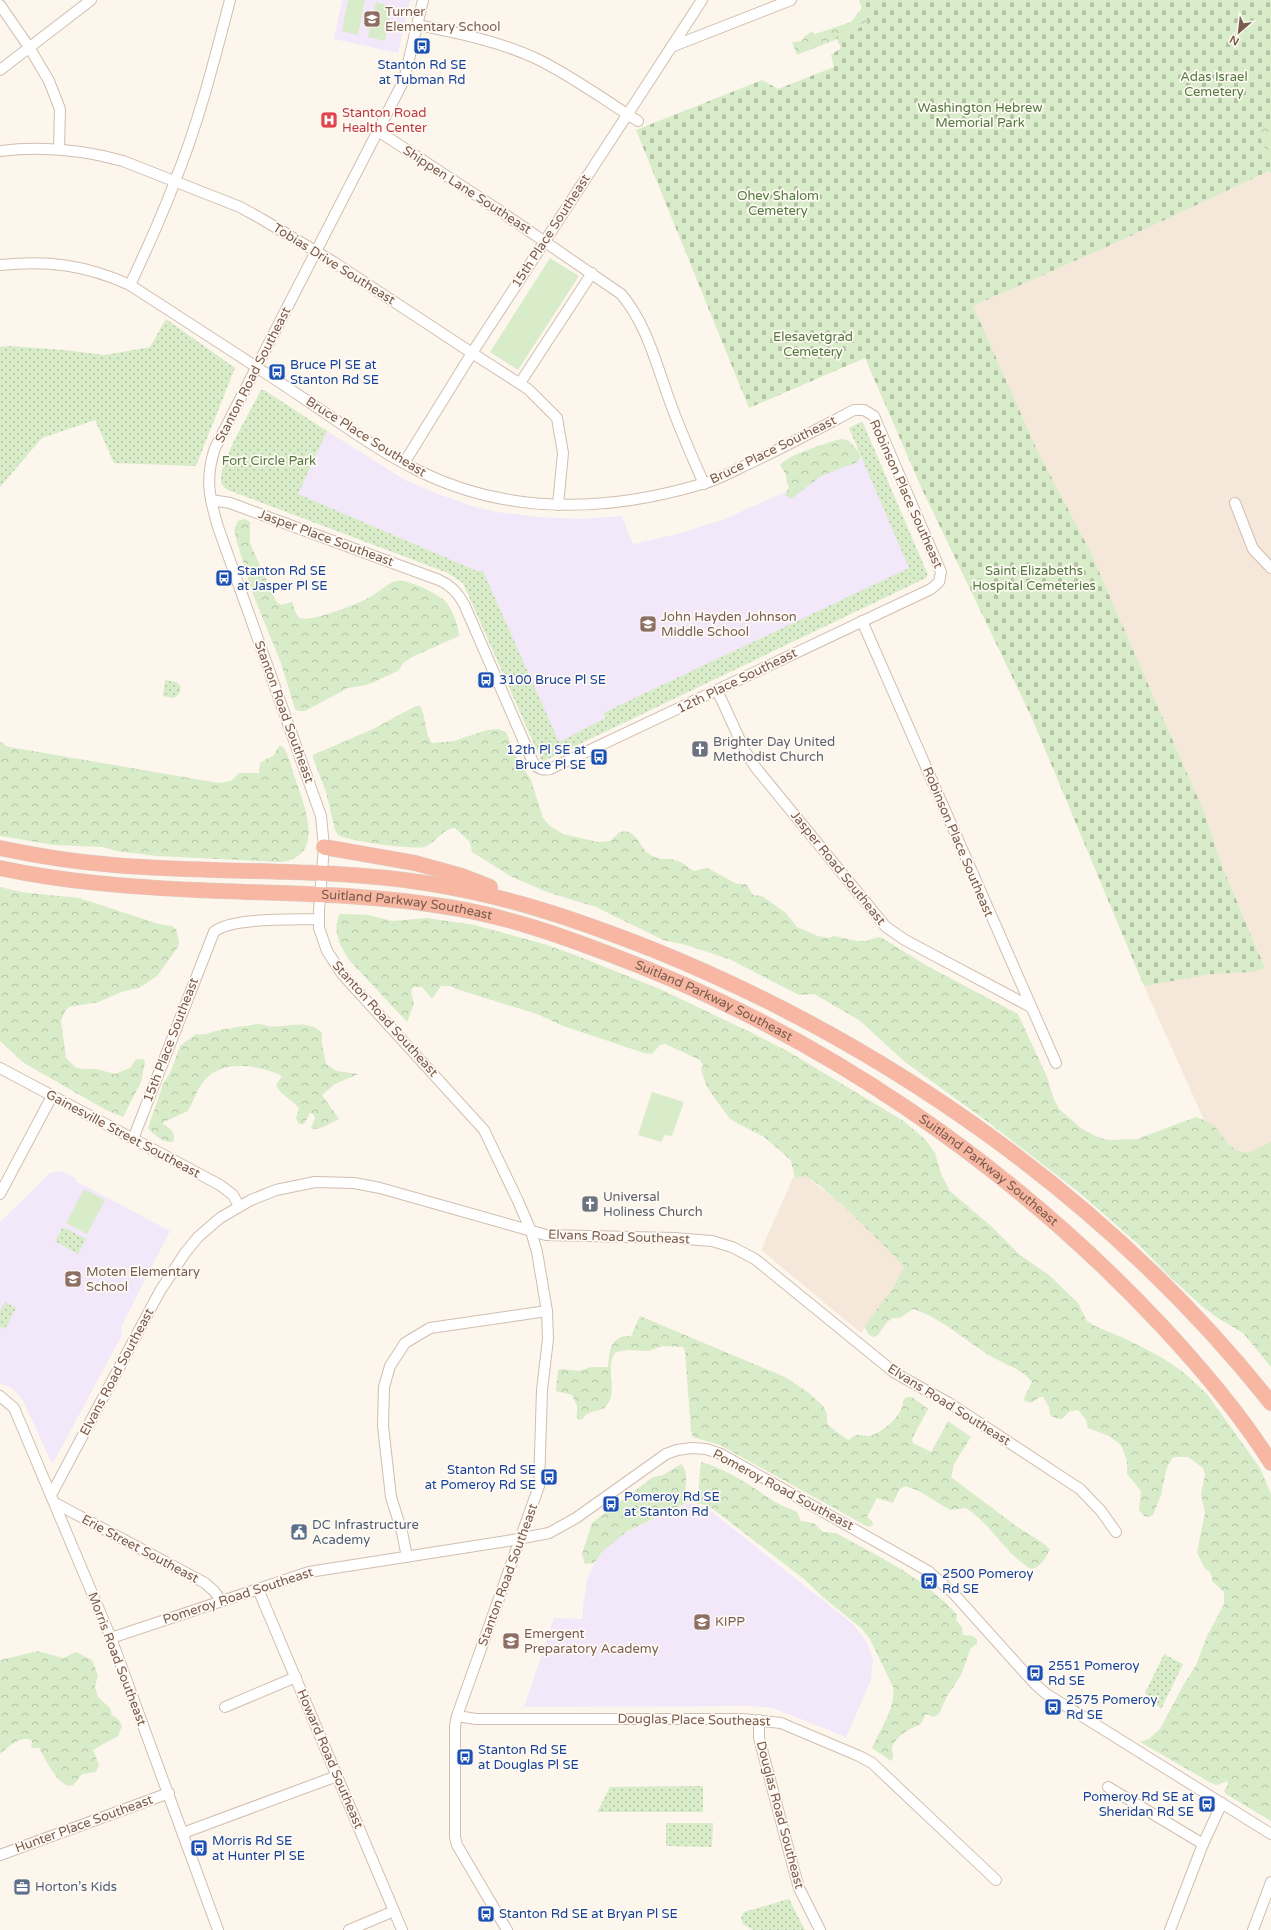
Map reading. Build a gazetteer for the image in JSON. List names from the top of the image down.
{
  "streets": {
    "highway": ["Suitland Parkway Southeast"],
    "street": [
      "Shippen Lane Southeast",
      "15th Place Southeast",
      "Tobias Drive Southeast",
      "Stanton Road Southeast",
      "Bruce Place Southeast",
      "Robinson Place Southeast",
      "Jasper Place Southeast",
      "12th Place Southeast",
      "Jasper Road Southeast",
      "Gainesville Street Southeast",
      "Elvans Road Southeast",
      "Pomeroy Road Southeast",
      "Erie Street Southeast",
      "Morris Road Southeast",
      "Douglas Place Southeast",
      "Howard Road Southeast",
      "Douglas Road Southeast",
      "Hunter Place Southeast"
    ]
  },
  "crossings": [
    ["Shippen Lane Southeast", "15th Place Southeast"],
    ["Shippen Lane Southeast", "Stanton Road Southeast"],
    ["Shippen Lane Southeast", "Bruce Place Southeast"],
    ["15th Place Southeast", "Tobias Drive Southeast"],
    ["15th Place Southeast", "Stanton Road Southeast"],
    ["15th Place Southeast", "Bruce Place Southeast"],
    ["15th Place Southeast", "Gainesville Street Southeast"],
    ["Tobias Drive Southeast", "Stanton Road Southeast"],
    ["Tobias Drive Southeast", "Bruce Place Southeast"],
    ["Stanton Road Southeast", "Bruce Place Southeast"],
    ["Stanton Road Southeast", "Jasper Place Southeast"],
    ["Stanton Road Southeast", "Suitland Parkway Southeast"],
    ["Stanton Road Southeast", "Elvans Road Southeast"],
    ["Stanton Road Southeast", "Pomeroy Road Southeast"],
    ["Stanton Road Southeast", "Douglas Place Southeast"],
    ["Bruce Place Southeast", "Robinson Place Southeast"],
    ["Robinson Place Southeast", "12th Place Southeast"],
    ["Robinson Place Southeast", "Jasper Road Southeast"],
    ["Jasper Place Southeast", "12th Place Southeast"],
    ["12th Place Southeast", "Jasper Road Southeast"],
    ["Gainesville Street Southeast", "Elvans Road Southeast"],
    ["Elvans Road Southeast", "Erie Street Southeast"],
    ["Elvans Road Southeast", "Morris Road Southeast"],
    ["Pomeroy Road Southeast", "Erie Street Southeast"],
    ["Pomeroy Road Southeast", "Morris Road Southeast"],
    ["Pomeroy Road Southeast", "Howard Road Southeast"],
    ["Erie Street Southeast", "Morris Road Southeast"],
    ["Morris Road Southeast", "Hunter Place Southeast"],
    ["Douglas Place Southeast", "Douglas Road Southeast"]
  ],
  "parks": [
    "Adas Israel Cemetery",
    "Washington Hebrew Memorial Park",
    "Ohev Shalom Cemetery",
    "Elesavetgrad Cemetery",
    "Fort Circle Park",
    "Saint Elizabeths Hospital Cemeteries"
  ],
  "places": {
    "school or university": [
      "Turner Elementary School",
      "John Hayden Johnson Middle School",
      "Moten Elementary School",
      "KIPP",
      "Emergent Preparatory Academy"
    ],
    "bus stop": [
      "Stanton Rd SE at Tubman Rd",
      "Bruce Pl SE at Stanton Rd SE",
      "Stanton Rd SE at Jasper Pl SE",
      "3100 Bruce Pl SE",
      "12th Pl SE at Bruce Pl SE",
      "Stanton Rd SE at Pomeroy Rd SE",
      "Pomeroy Rd SE at Stanton Rd",
      "2500 Pomeroy Rd SE",
      "2551 Pomeroy Rd SE",
      "2575 Pomeroy Rd SE",
      "Stanton Rd SE at Douglas Pl SE",
      "Pomeroy Rd SE at Sheridan Rd SE",
      "Morris Rd SE at Hunter Pl SE",
      "Stanton Rd SE at Bryan Pl SE"
    ],
    "hospital": ["Stanton Road Health Center"],
    "church": ["Brighter Day United Methodist Church", "Universal Holiness Church"],
    "public building": ["DC Infrastructure Academy"],
    "office": ["Horton’s Kids"]
  },
  "north": "bottom left"
}
